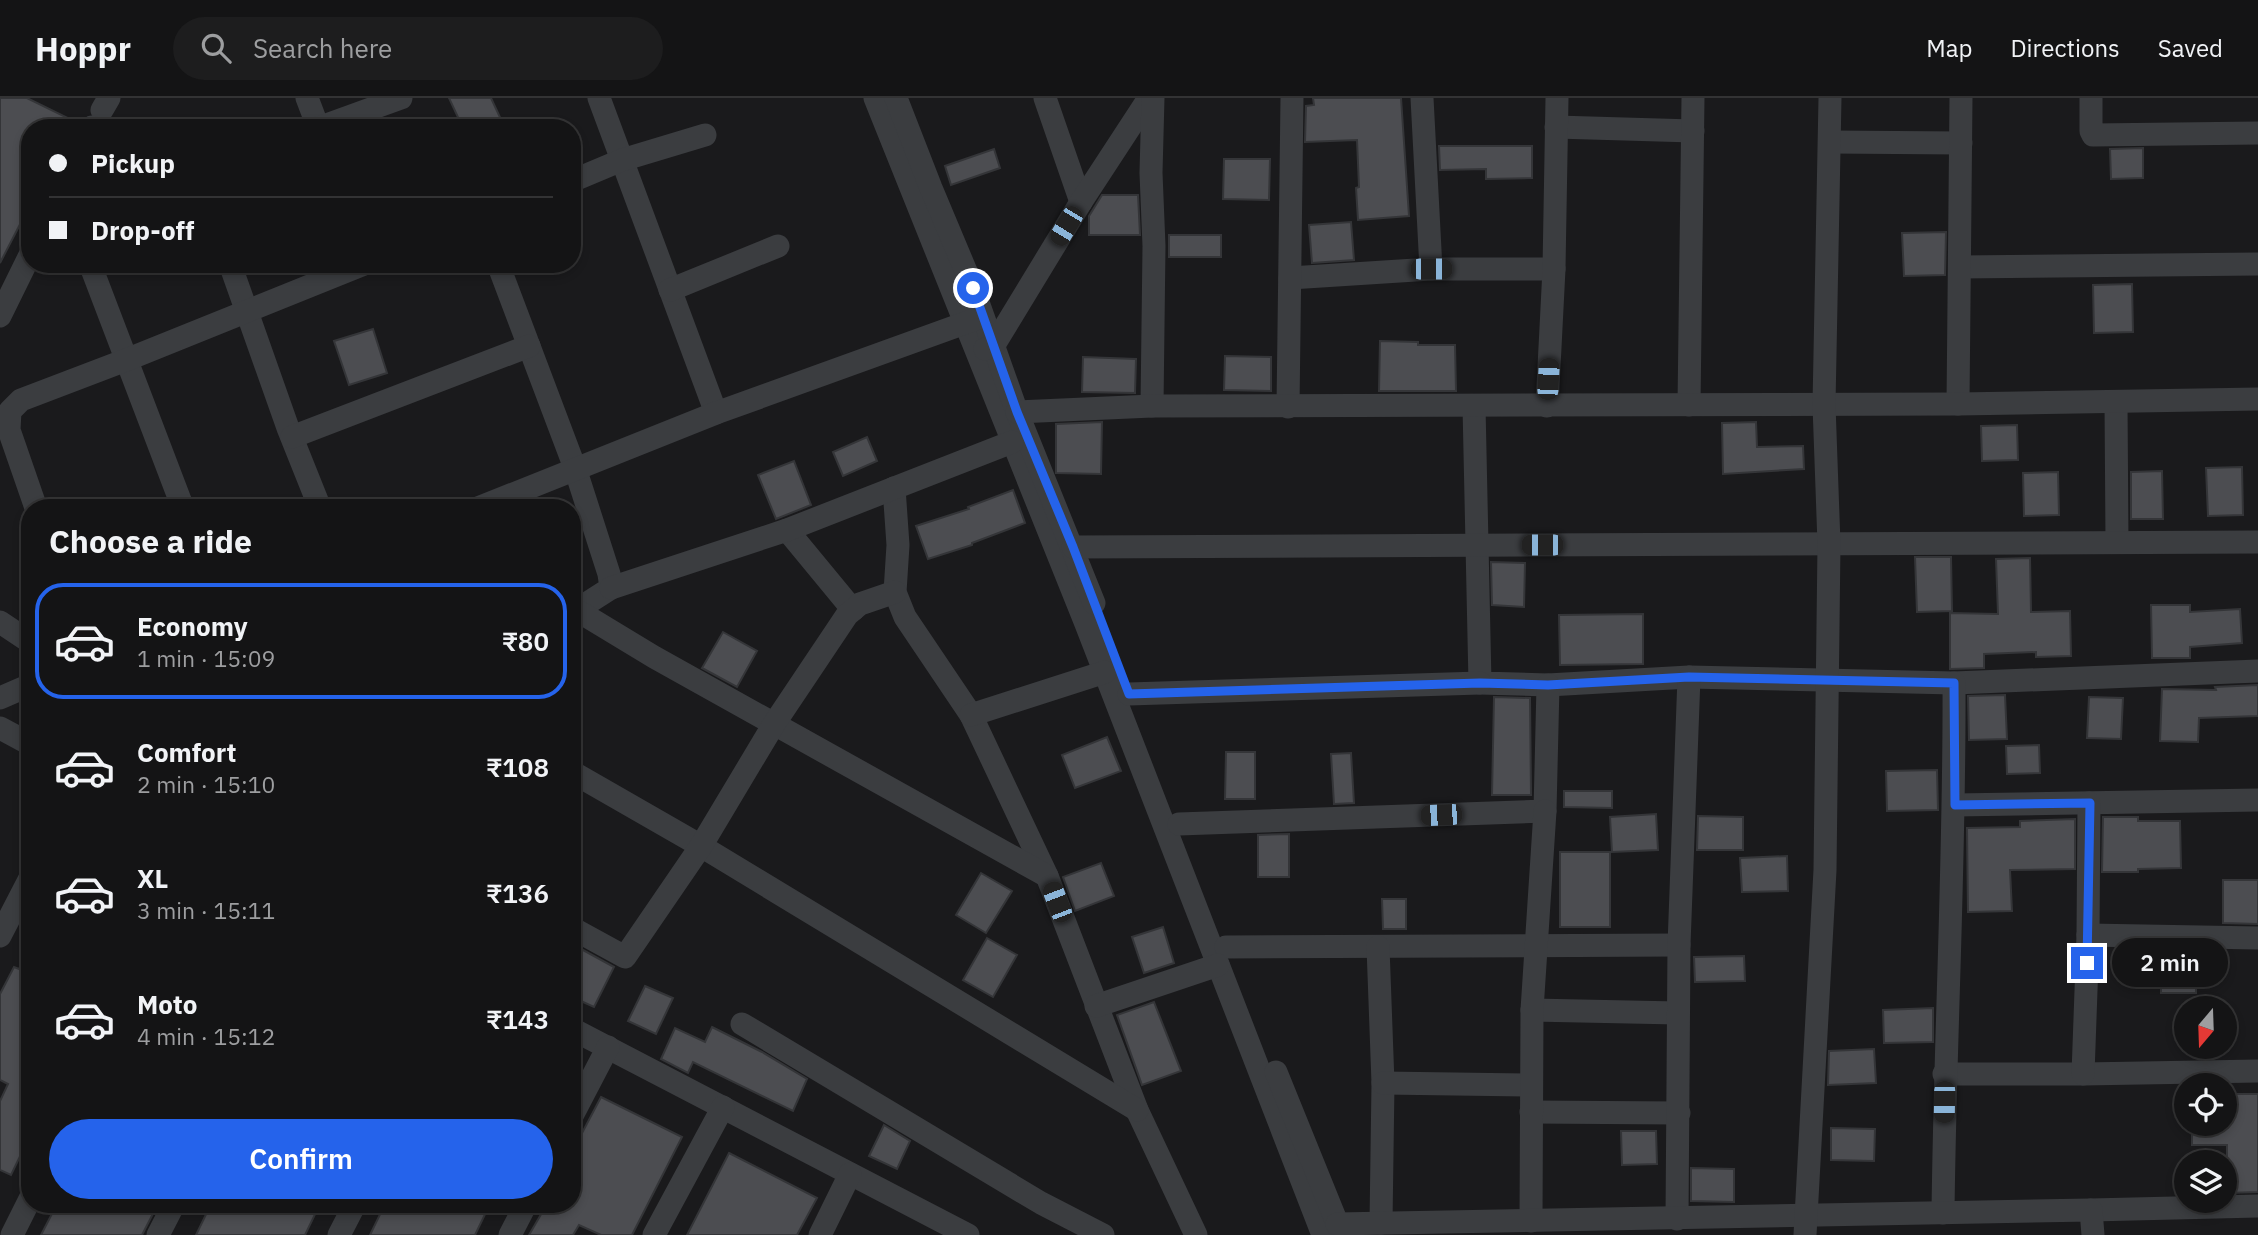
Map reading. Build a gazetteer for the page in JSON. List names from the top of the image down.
{
  "north": "bottom",
  "page": {
    "header": "Hoppr",
    "search": "Search here",
    "nav": ["Map", "Directions", "Saved"],
    "banner": ["Pickup", "Drop-off"],
    "heading": "Choose a ride",
    "list": [
      {
        "name": "Economy",
        "note": "1 min · 15:09",
        "value": "₹80"
      },
      {
        "name": "Comfort",
        "note": "2 min · 15:10",
        "value": "₹108"
      },
      {
        "name": "XL",
        "note": "3 min · 15:11",
        "value": "₹136"
      },
      {
        "name": "Moto",
        "note": "4 min · 15:12",
        "value": "₹143"
      }
    ],
    "bubble": "2 min",
    "buttons": "Confirm"
  }
}
